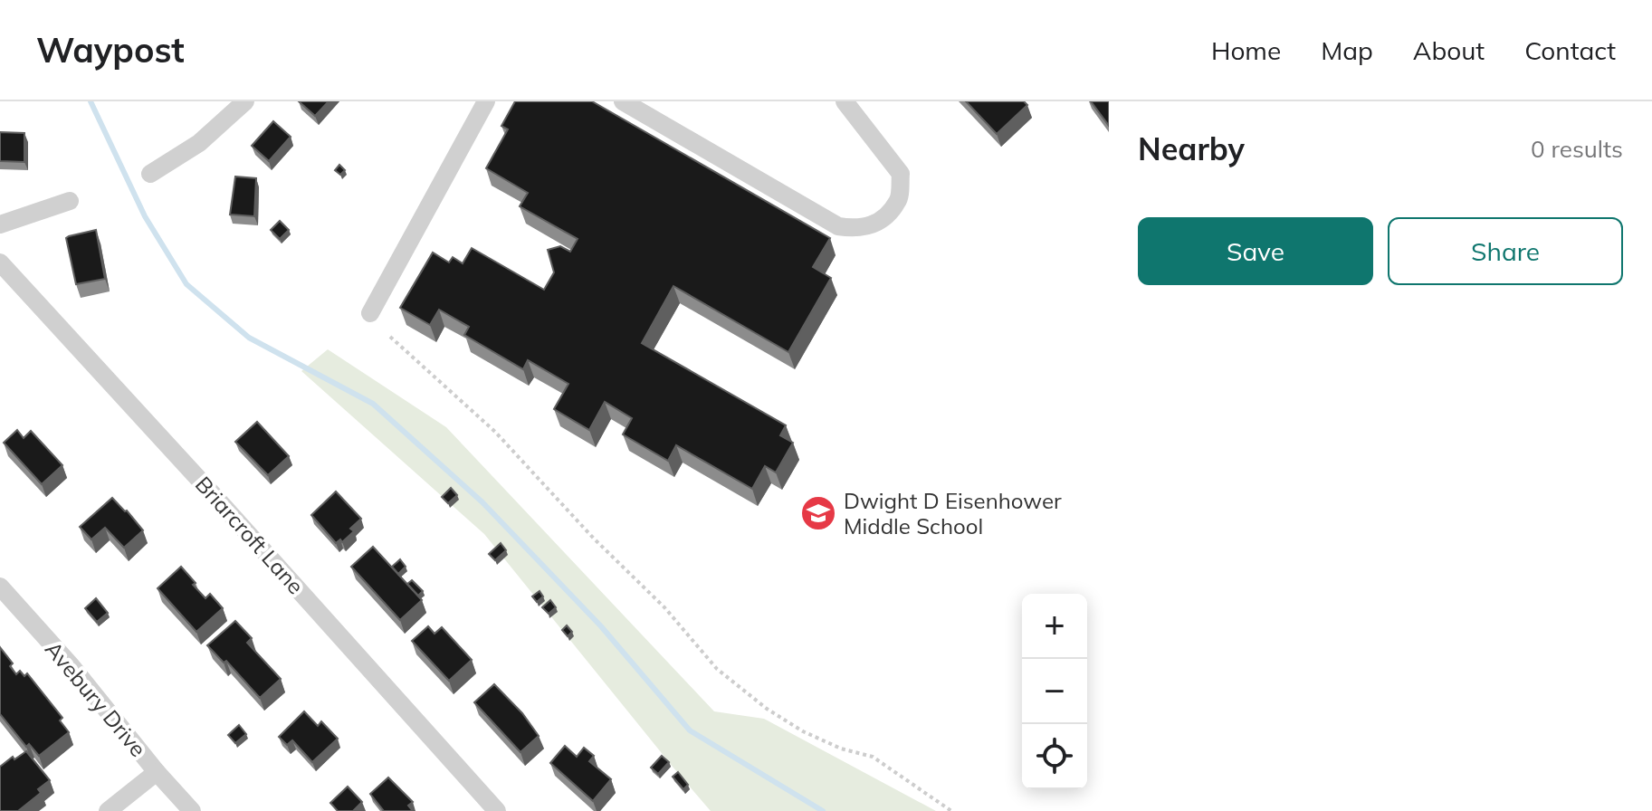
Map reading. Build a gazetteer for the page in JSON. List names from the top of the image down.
{
  "streets": {
    "street": ["Briarcroft Lane", "Avebury Drive"]
  },
  "places": {
    "school or university": ["Dwight D Eisenhower Middle School"]
  },
  "page": {
    "header": "Waypost",
    "nav": [
      "Home",
      "Map",
      "About",
      "Contact"
    ],
    "heading": ["Nearby", "0 results"],
    "buttons": ["Save", "Share"],
    "map_buttons": ["+", "−"]
  }
}
